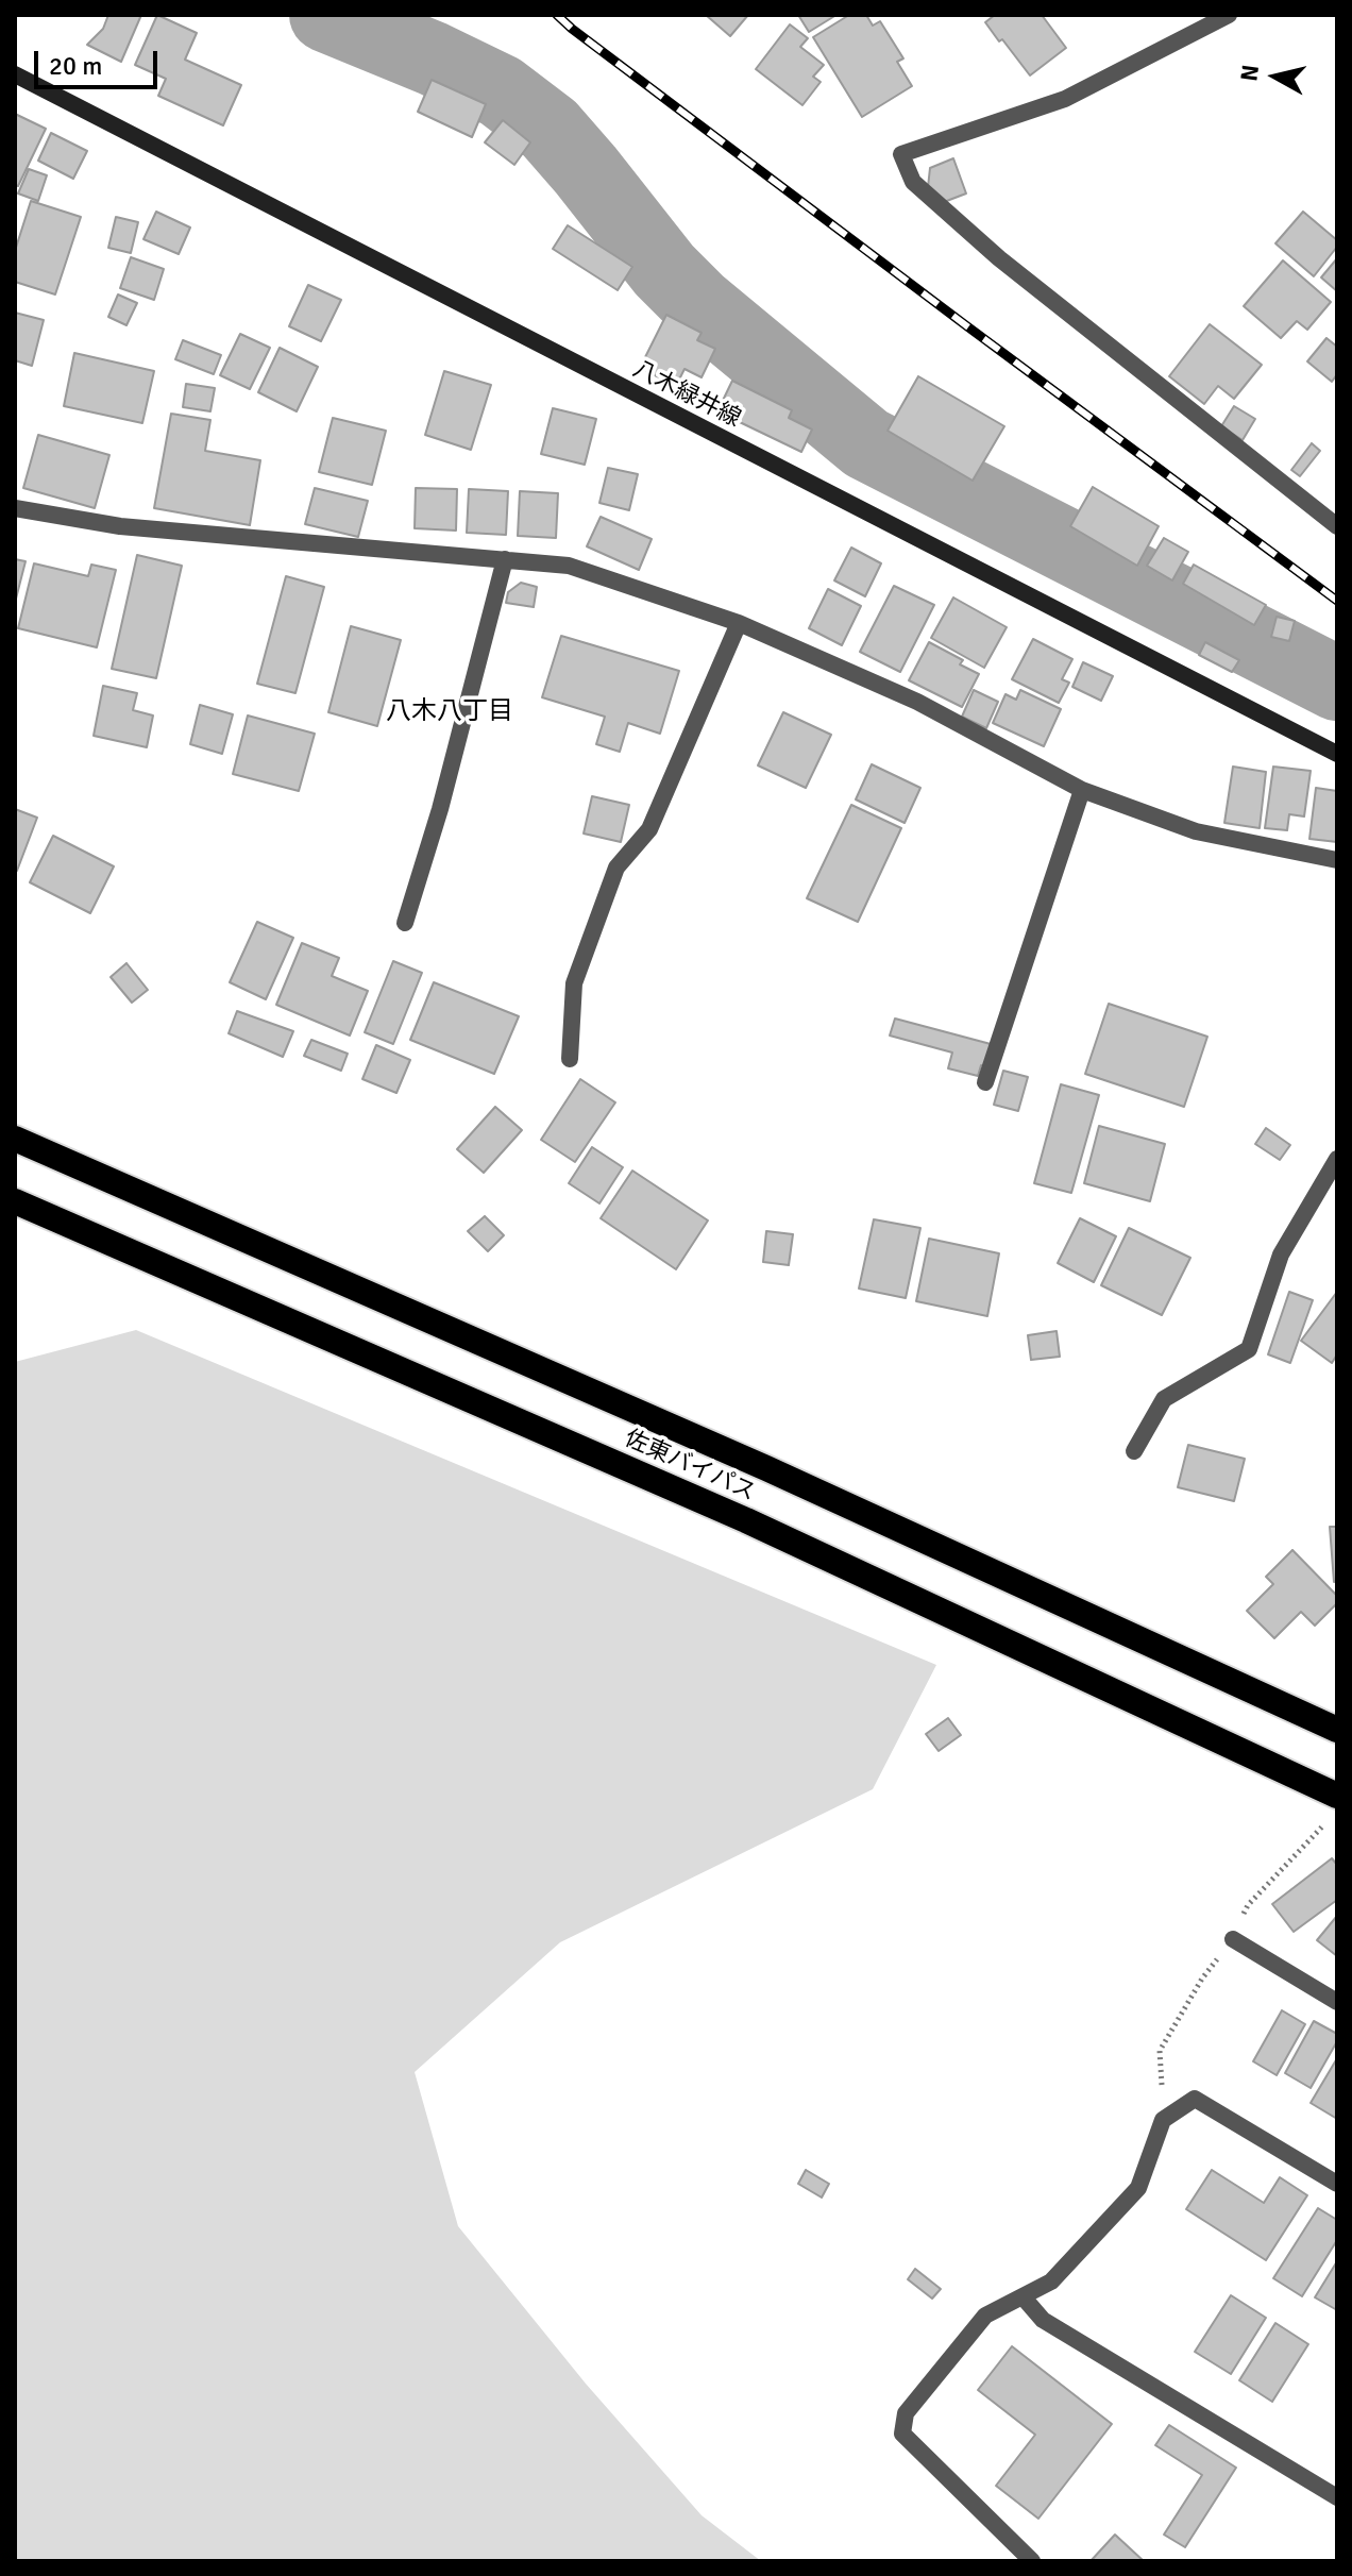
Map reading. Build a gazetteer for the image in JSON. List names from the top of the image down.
{
  "streets": {
    "highway": ["佐東バイパス"],
    "main road": ["八木緑井線"]
  },
  "districts": ["八木八丁目"],
  "scale_bar": "20 m",
  "north": "left"
}
